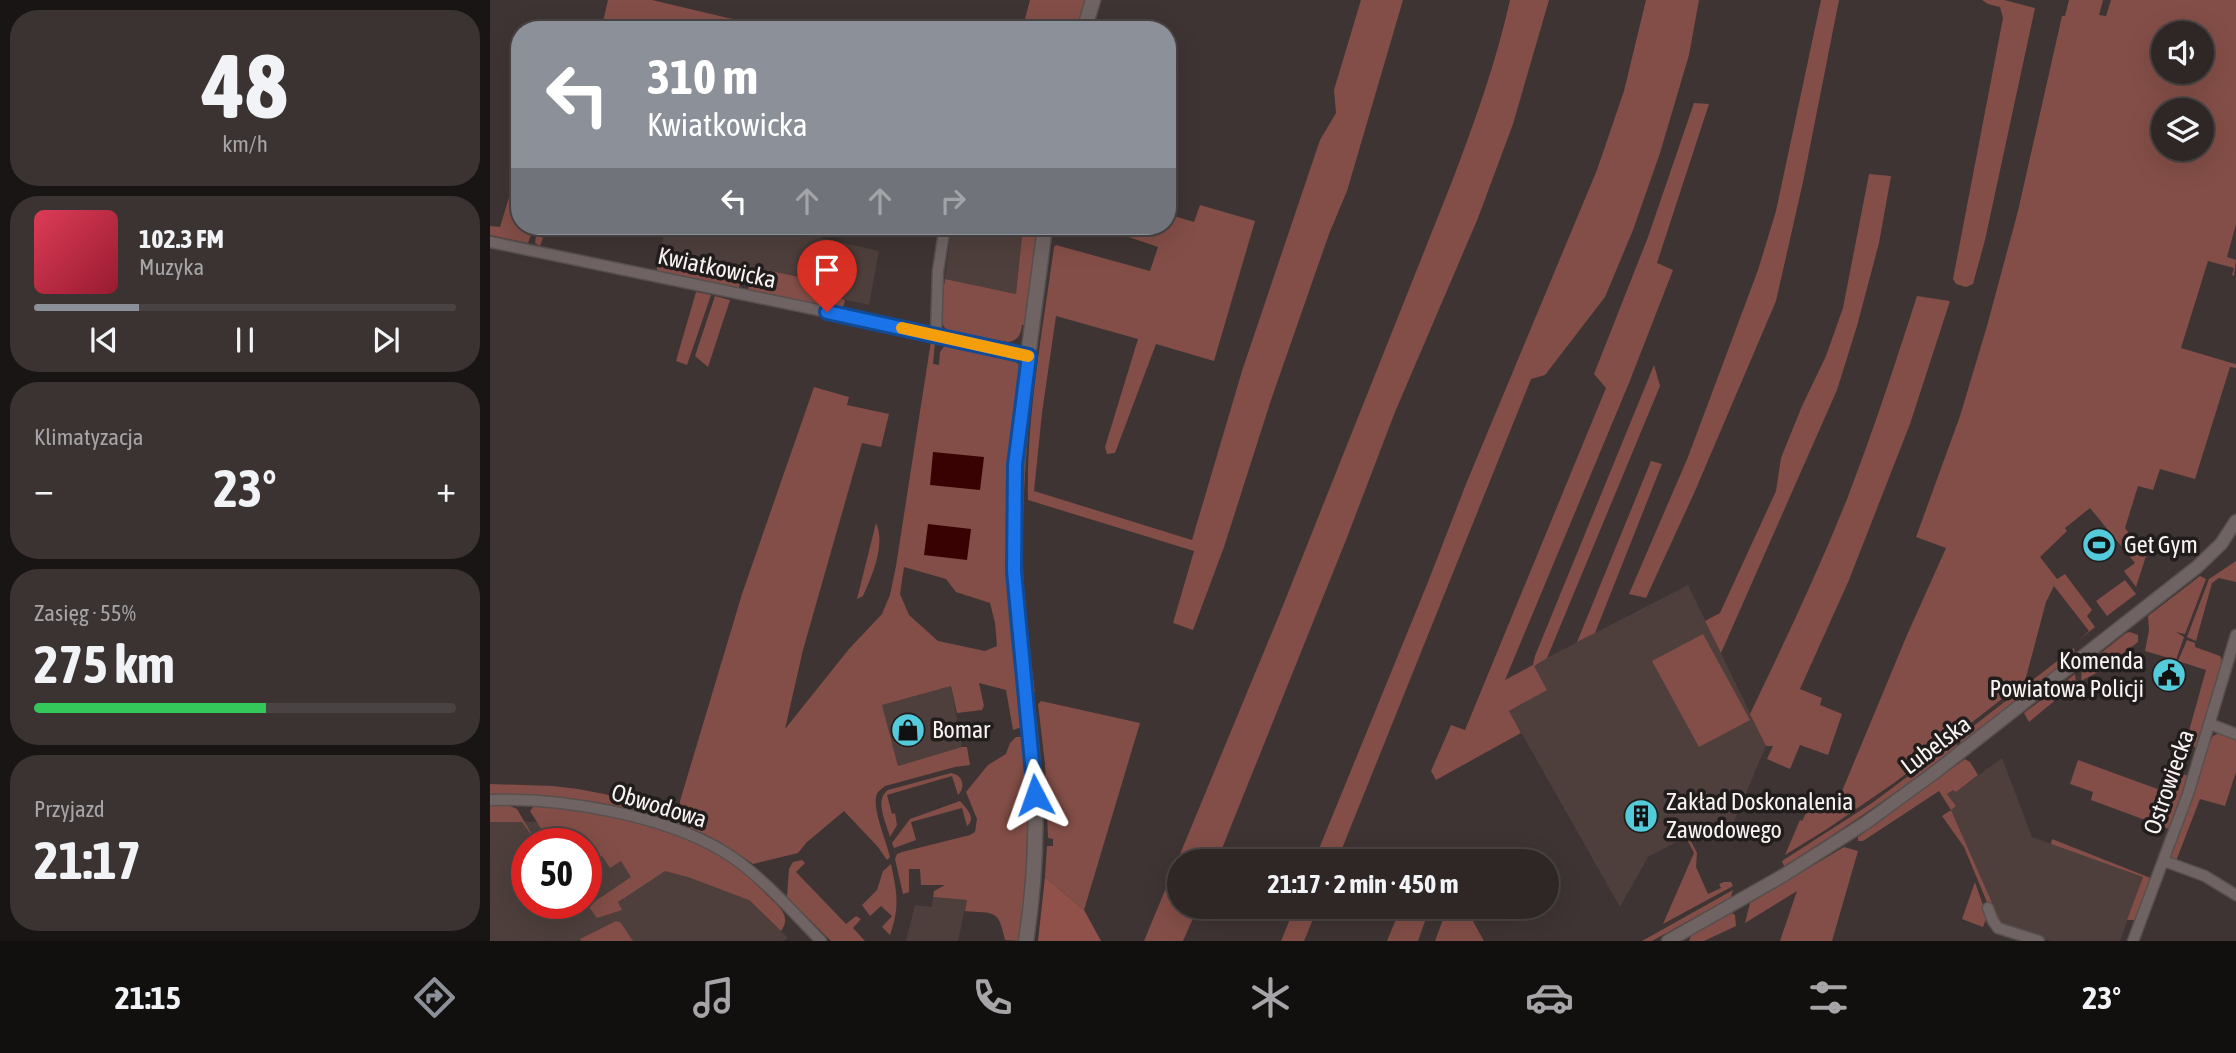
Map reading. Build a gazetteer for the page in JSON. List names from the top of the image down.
{
  "streets": {
    "street": [
      "Kwiatkowicka",
      "Lubelska",
      "Ostrowiecka",
      "Obwodowa"
    ]
  },
  "places": {
    "sports": ["Get Gym"],
    "public building": ["Komenda Powiatowa Policji"],
    "shop": ["Bomar"],
    "building": ["Zakład Doskonalenia Zawodowego"]
  },
  "page": {
    "tile": [
      ["48", "km/h"],
      "Klimatyzacja",
      ["Zasięg · 55%", "275 km"],
      ["Przyjazd", "21:17"]
    ],
    "turn": ["310 m", "Kwiatkowicka"],
    "song": ["102.3 FM", "Muzyka"],
    "heat": ["−", "23°", "+"],
    "limit": "50",
    "trip": "21:17 · 2 min · 450 m",
    "tabs": ["21:15", "23°"]
  }
}
